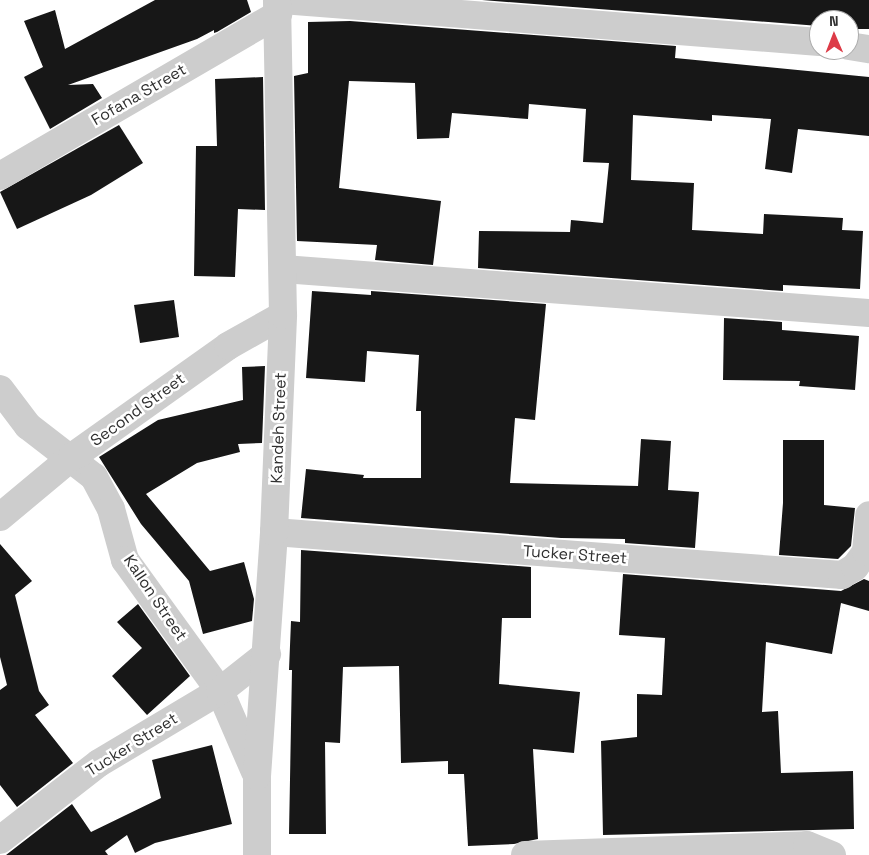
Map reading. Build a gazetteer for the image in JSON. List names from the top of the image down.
{
  "streets": {
    "street": [
      "Fofana Street",
      "Second Street",
      "Kandeh Street",
      "Tucker Street",
      "Kallon Street"
    ]
  },
  "crossings": [
    ["Fofana Street", "Kandeh Street"],
    ["Second Street", "Kandeh Street"],
    ["Second Street", "Kallon Street"],
    ["Kandeh Street", "Tucker Street"],
    ["Kandeh Street", "Kallon Street"],
    ["Tucker Street", "Kallon Street"]
  ],
  "north": "top"
}
